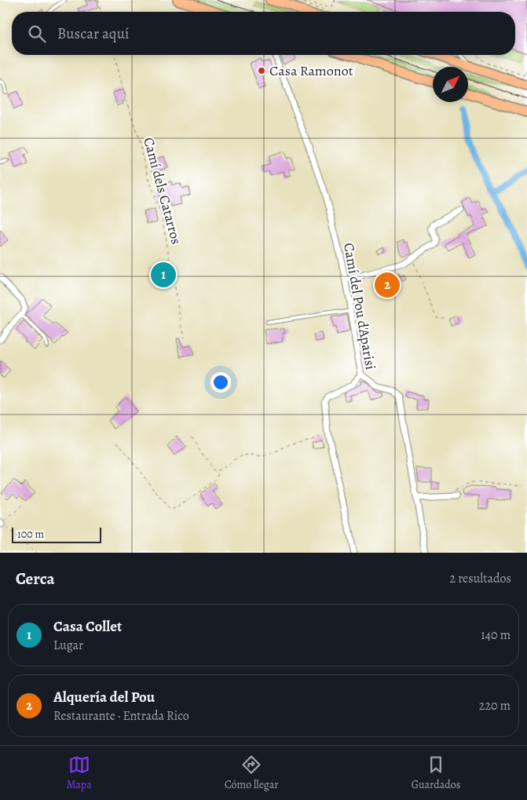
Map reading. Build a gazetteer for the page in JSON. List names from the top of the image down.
{
  "streets": {
    "street": ["Camí del Pou d'Aparisi"],
    "path": ["Camí dels Catarros"]
  },
  "places": ["Casa Ramonot"],
  "scale_bar": "100 m",
  "north": "top right",
  "page": {
    "search": "Buscar aquí",
    "pins": ["1", "2"],
    "scale": "100 m",
    "heading": ["Cerca", "2 resultados"],
    "list": [
      {
        "mark": "1",
        "name": "Casa Collet",
        "note": "Lugar",
        "value": "140 m"
      },
      {
        "mark": "2",
        "name": "Alquería del Pou",
        "note": "Restaurante · Entrada Rico",
        "value": "220 m"
      }
    ],
    "nav": ["Mapa", "Cómo llegar", "Guardados"]
  }
}
